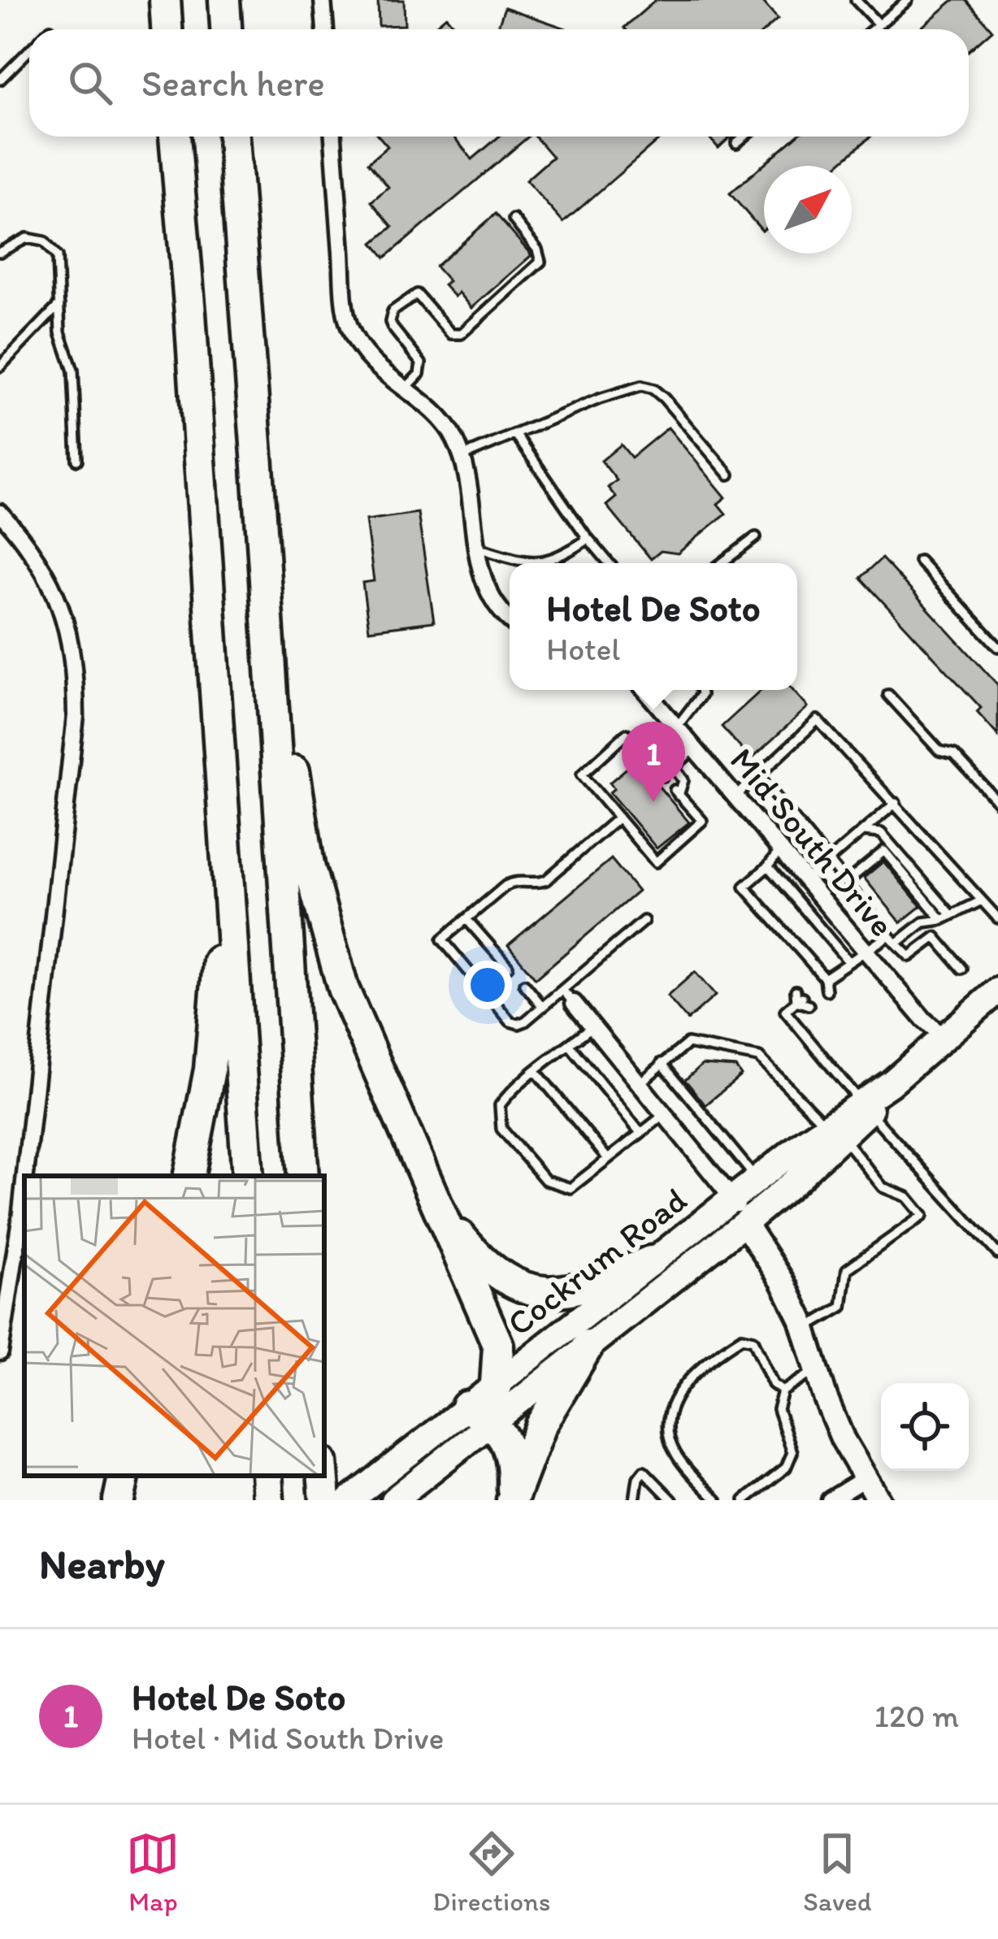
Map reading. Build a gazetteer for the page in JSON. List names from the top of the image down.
{
  "streets": {
    "main road": ["Cockrum Road"],
    "street": ["Mid South Drive"]
  },
  "crossings": [
    ["Mid South Drive", "Cockrum Road"]
  ],
  "north": "top right",
  "page": {
    "search": "Search here",
    "popup": ["Hotel De Soto", "Hotel"],
    "pins": "1",
    "heading": "Nearby",
    "list": [
      {
        "mark": "1",
        "name": "Hotel De Soto",
        "note": "Hotel · Mid South Drive",
        "value": "120 m"
      }
    ],
    "nav": ["Map", "Directions", "Saved"]
  }
}
